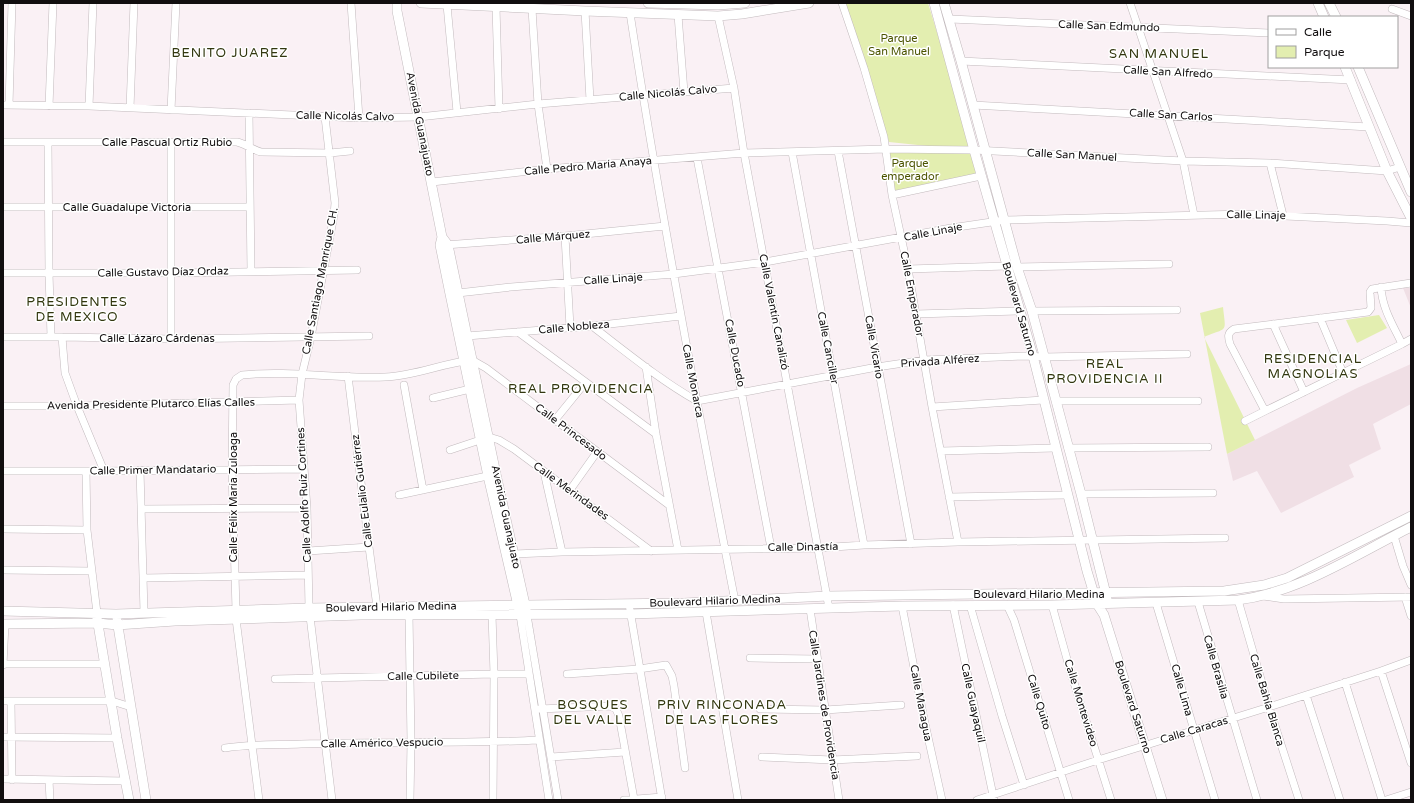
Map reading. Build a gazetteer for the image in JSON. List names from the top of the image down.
{
  "streets": {
    "street": [
      "Calle San Edmundo",
      "Calle San Alfredo",
      "Calle Nicolás Calvo",
      "Calle San Carlos",
      "Avenida Guanajuato",
      "Calle Pascual Ortiz Rubio",
      "Calle San Manuel",
      "Calle Pedro María Anaya",
      "Calle Guadalupe Victoria",
      "Calle Linaje",
      "Calle Márquez",
      "Calle Gustavo Díaz Ordaz",
      "Calle Santiago Manrique CH.",
      "Calle Emperador",
      "Boulevard Saturno",
      "Calle Valentín Canalizó",
      "Calle Nobleza",
      "Calle Lázaro Cárdenas",
      "Calle Vicario",
      "Calle Canciller",
      "Calle Ducado",
      "Privada Alférez",
      "Calle Monarca",
      "Avenida Presidente Plutarco Elías Calles",
      "Calle Princesado",
      "Calle Primer Mandatario",
      "Calle Eulalio Gutiérrez",
      "Calle Merindades",
      "Calle Adolfo Ruíz Cortines",
      "Calle Félix María Zuloaga",
      "Calle Dinastía",
      "Boulevard Hilario Medina",
      "Calle Brasilia",
      "Calle Cubilete",
      "Calle Lima",
      "Calle Bahía Blanca",
      "Calle Quito",
      "Calle Managua",
      "Calle Guayaquil",
      "Calle Montevideo",
      "Calle Jardines de Providencia",
      "Calle Caracas",
      "Calle Américo Vespucio"
    ]
  },
  "crossings": [
    ["Calle San Edmundo", "Boulevard Saturno"],
    ["Calle San Alfredo", "Boulevard Saturno"],
    ["Calle Nicolás Calvo", "Avenida Guanajuato"],
    ["Calle Nicolás Calvo", "Calle Santiago Manrique CH."],
    ["Calle Nicolás Calvo", "Calle Valentín Canalizó"],
    ["Calle Nicolás Calvo", "Calle Monarca"],
    ["Calle San Carlos", "Boulevard Saturno"],
    ["Avenida Guanajuato", "Calle Pedro María Anaya"],
    ["Avenida Guanajuato", "Calle Linaje"],
    ["Avenida Guanajuato", "Calle Márquez"],
    ["Avenida Guanajuato", "Calle Nobleza"],
    ["Avenida Guanajuato", "Calle Princesado"],
    ["Avenida Guanajuato", "Calle Merindades"],
    ["Avenida Guanajuato", "Calle Dinastía"],
    ["Avenida Guanajuato", "Boulevard Hilario Medina"],
    ["Avenida Guanajuato", "Calle Cubilete"],
    ["Avenida Guanajuato", "Calle Américo Vespucio"],
    ["Calle Pascual Ortiz Rubio", "Calle Santiago Manrique CH."],
    ["Calle San Manuel", "Calle Pedro María Anaya"],
    ["Calle San Manuel", "Calle Emperador"],
    ["Calle San Manuel", "Boulevard Saturno"],
    ["Calle San Manuel", "Calle Valentín Canalizó"],
    ["Calle San Manuel", "Calle Vicario"],
    ["Calle San Manuel", "Calle Canciller"],
    ["Calle Pedro María Anaya", "Calle Valentín Canalizó"],
    ["Calle Pedro María Anaya", "Calle Ducado"],
    ["Calle Pedro María Anaya", "Calle Monarca"],
    ["Calle Linaje", "Calle Emperador"],
    ["Calle Linaje", "Boulevard Saturno"],
    ["Calle Linaje", "Calle Valentín Canalizó"],
    ["Calle Linaje", "Calle Vicario"],
    ["Calle Linaje", "Calle Canciller"],
    ["Calle Linaje", "Calle Ducado"],
    ["Calle Linaje", "Calle Monarca"],
    ["Calle Márquez", "Calle Monarca"],
    ["Calle Gustavo Díaz Ordaz", "Calle Santiago Manrique CH."],
    ["Calle Santiago Manrique CH.", "Calle Lázaro Cárdenas"],
    ["Calle Santiago Manrique CH.", "Calle Adolfo Ruíz Cortines"],
    ["Calle Santiago Manrique CH.", "Calle Félix María Zuloaga"],
    ["Calle Emperador", "Privada Alférez"],
    ["Calle Emperador", "Calle Dinastía"],
    ["Boulevard Saturno", "Privada Alférez"],
    ["Boulevard Saturno", "Calle Dinastía"],
    ["Boulevard Saturno", "Boulevard Hilario Medina"],
    ["Boulevard Saturno", "Calle Caracas"],
    ["Calle Valentín Canalizó", "Privada Alférez"],
    ["Calle Valentín Canalizó", "Calle Dinastía"],
    ["Calle Valentín Canalizó", "Boulevard Hilario Medina"],
    ["Calle Nobleza", "Calle Monarca"],
    ["Calle Vicario", "Privada Alférez"],
    ["Calle Vicario", "Calle Dinastía"],
    ["Calle Canciller", "Privada Alférez"],
    ["Calle Canciller", "Calle Dinastía"],
    ["Calle Ducado", "Privada Alférez"],
    ["Calle Ducado", "Calle Dinastía"],
    ["Privada Alférez", "Calle Monarca"],
    ["Calle Monarca", "Calle Dinastía"],
    ["Calle Monarca", "Boulevard Hilario Medina"],
    ["Avenida Presidente Plutarco Elías Calles", "Calle Adolfo Ruíz Cortines"],
    ["Avenida Presidente Plutarco Elías Calles", "Calle Félix María Zuloaga"],
    ["Calle Primer Mandatario", "Calle Adolfo Ruíz Cortines"],
    ["Calle Primer Mandatario", "Calle Félix María Zuloaga"],
    ["Calle Eulalio Gutiérrez", "Boulevard Hilario Medina"],
    ["Calle Merindades", "Calle Dinastía"],
    ["Calle Adolfo Ruíz Cortines", "Calle Félix María Zuloaga"],
    ["Calle Adolfo Ruíz Cortines", "Boulevard Hilario Medina"],
    ["Calle Adolfo Ruíz Cortines", "Calle Cubilete"],
    ["Calle Adolfo Ruíz Cortines", "Calle Américo Vespucio"],
    ["Calle Félix María Zuloaga", "Boulevard Hilario Medina"],
    ["Calle Félix María Zuloaga", "Calle Américo Vespucio"],
    ["Boulevard Hilario Medina", "Calle Brasilia"],
    ["Boulevard Hilario Medina", "Calle Lima"],
    ["Boulevard Hilario Medina", "Calle Bahía Blanca"],
    ["Boulevard Hilario Medina", "Calle Quito"],
    ["Boulevard Hilario Medina", "Calle Managua"],
    ["Boulevard Hilario Medina", "Calle Guayaquil"],
    ["Boulevard Hilario Medina", "Calle Montevideo"],
    ["Boulevard Hilario Medina", "Calle Jardines de Providencia"],
    ["Calle Brasilia", "Calle Caracas"],
    ["Calle Lima", "Calle Caracas"],
    ["Calle Bahía Blanca", "Calle Caracas"],
    ["Calle Quito", "Calle Caracas"],
    ["Calle Guayaquil", "Calle Caracas"],
    ["Calle Montevideo", "Calle Caracas"]
  ],
  "districts": [
    "BENITO JUAREZ",
    "SAN MANUEL",
    "PRESIDENTES DE MEXICO",
    "RESIDENCIAL MAGNOLIAS",
    "REAL PROVIDENCIA II",
    "REAL PROVIDENCIA",
    "BOSQUES DEL VALLE",
    "PRIV RINCONADA DE LAS FLORES"
  ],
  "parks": ["Parque San Manuel", "Parque emperador"],
  "legend": ["Calle", "Parque"]
}
